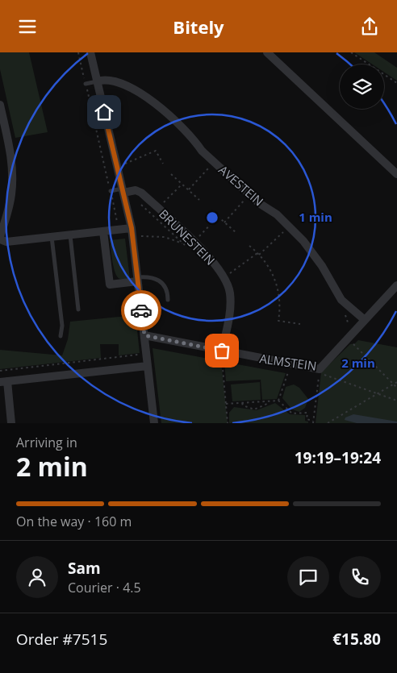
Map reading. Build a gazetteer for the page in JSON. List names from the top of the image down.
{
  "streets": {
    "street": ["AVESTEIN", "BRUNESTEIN", "ALMSTEIN"]
  },
  "crossings": [
    ["AVESTEIN", "ALMSTEIN"],
    ["BRUNESTEIN", "ALMSTEIN"]
  ],
  "page": {
    "header": "Bitely",
    "heading": ["2 min", "Arriving in", "19:19–19:24"],
    "panel": [
      "Sam",
      "Courier · 4.5",
      "Order #7515",
      "€15.80"
    ],
    "bar": "On the way · 160 m"
  },
  "rings": ["1 min", "2 min"]
}
